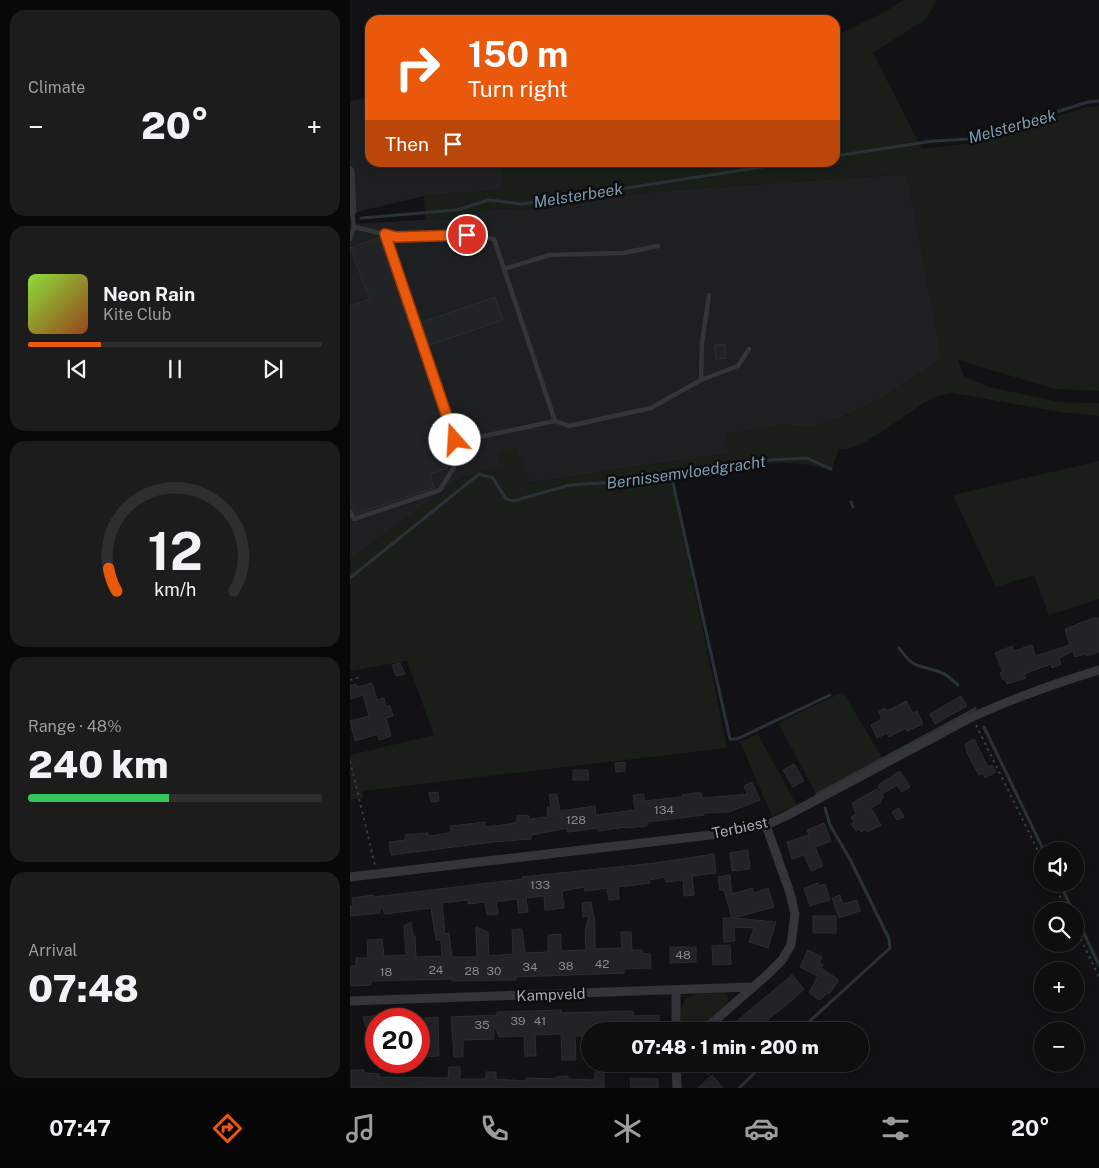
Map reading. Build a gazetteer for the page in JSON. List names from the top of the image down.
{
  "streets": {
    "street": ["Terbiest", "Kampveld"]
  },
  "water": ["Melsterbeek", "Bernissemvloedgracht"],
  "house_numbers": [
    "134",
    "128",
    "133",
    "48",
    "42",
    "38",
    "34",
    "24",
    "28",
    "30",
    "18",
    "39",
    "41",
    "35"
  ],
  "page": {
    "tile": [
      "Climate",
      ["Range · 48%", "240 km"],
      ["Arrival", "07:48"]
    ],
    "turn": ["150 m", "Turn right"],
    "heat": ["−", "20°", "+"],
    "then": "Then",
    "song": ["Neon Rain", "Kite Club"],
    "map_buttons": ["+", "−"],
    "limit": "20",
    "trip": "07:48 · 1 min · 200 m",
    "tabs": ["07:47", "20°"],
    "gauge": ["12", "km/h"]
  }
}
